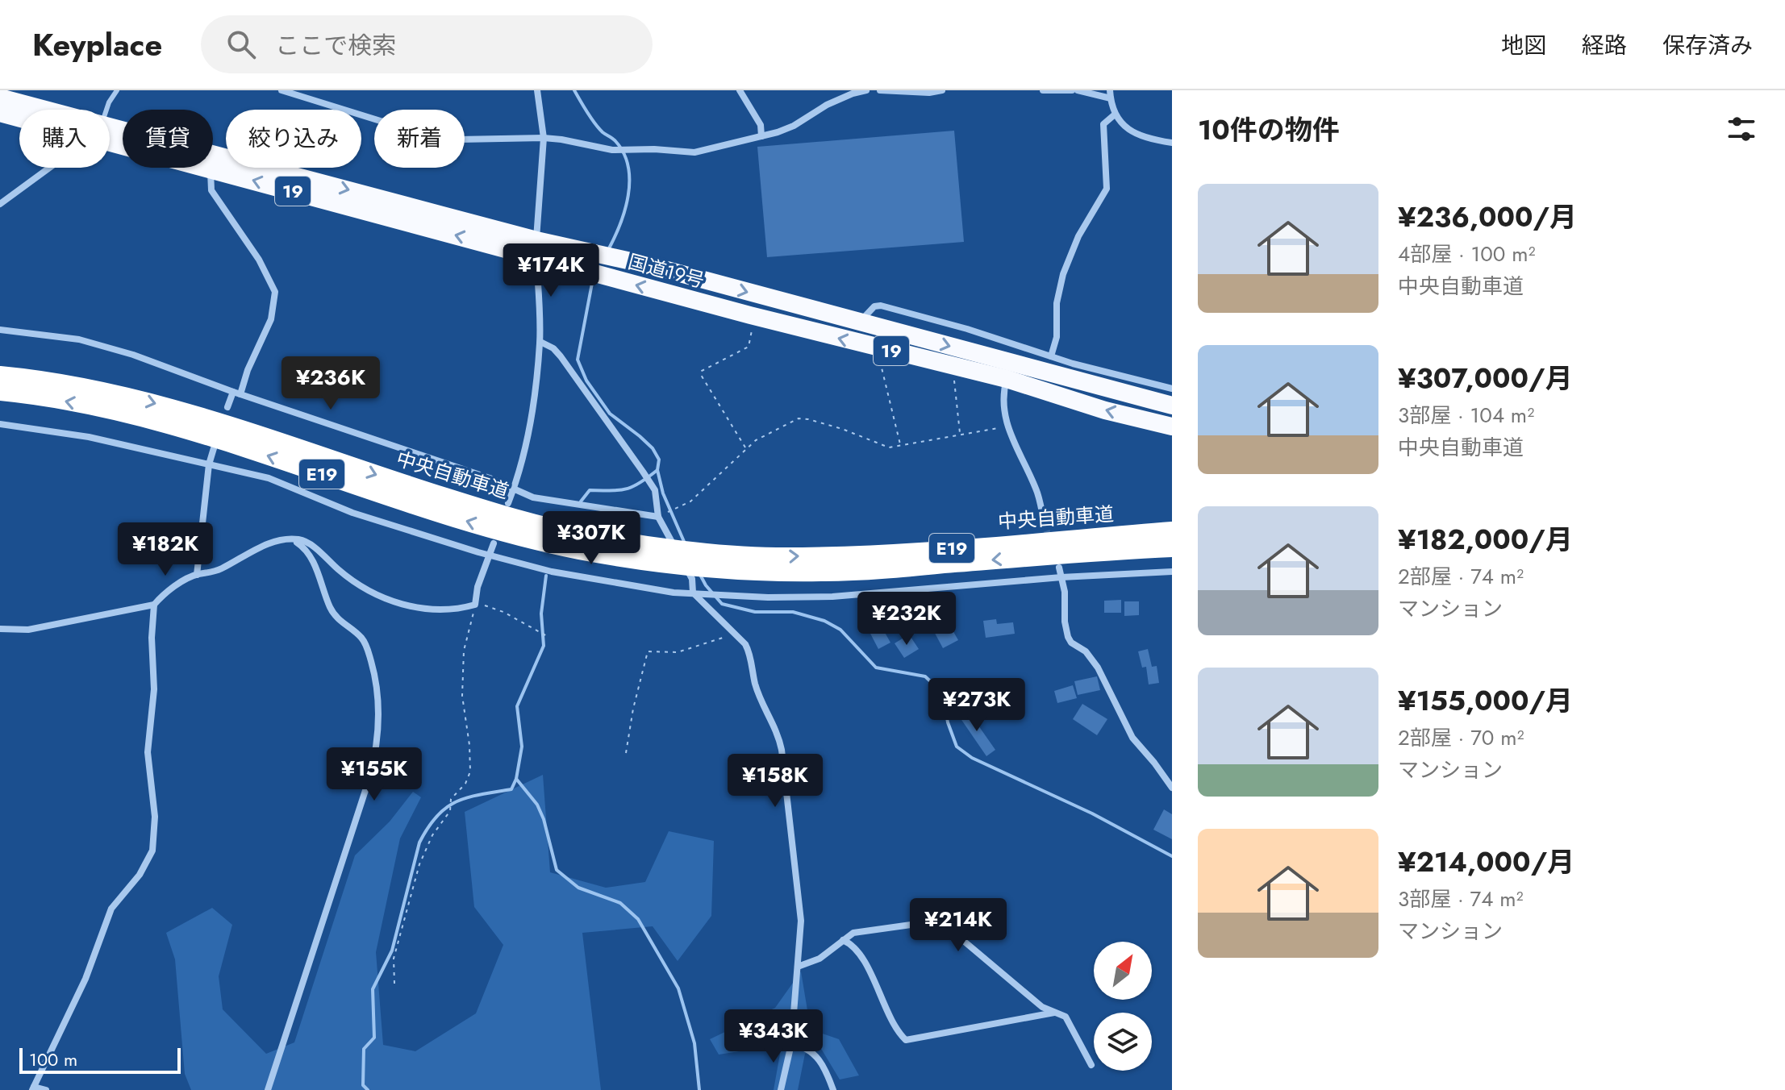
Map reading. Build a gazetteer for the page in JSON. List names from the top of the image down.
{
  "streets": {
    "highway": [
      "19",
      "国道19号",
      "E19",
      "中央自動車道"
    ]
  },
  "scale_bar": "100 m",
  "north": "top right",
  "page": {
    "header": "Keyplace",
    "search": "ここで検索",
    "nav": ["地図", "経路", "保存済み"],
    "heading": "10件の物件",
    "chip": [
      "購入",
      "賃貸",
      "絞り込み",
      "新着"
    ],
    "list": [
      {
        "name": "¥236,000/月",
        "note": "4部屋 · 100 m² · 中央自動車道"
      },
      {
        "name": "¥307,000/月",
        "note": "3部屋 · 104 m² · 中央自動車道"
      },
      {
        "name": "¥182,000/月",
        "note": "2部屋 · 74 m² · マンション"
      },
      {
        "name": "¥155,000/月",
        "note": "2部屋 · 70 m² · マンション"
      },
      {
        "name": "¥214,000/月",
        "note": "3部屋 · 74 m² · マンション"
      }
    ],
    "price": [
      "¥174K",
      "¥236K",
      "¥307K",
      "¥182K",
      "¥232K",
      "¥273K",
      "¥155K",
      "¥158K",
      "¥214K",
      "¥343K"
    ],
    "scale": "100 m"
  }
}
